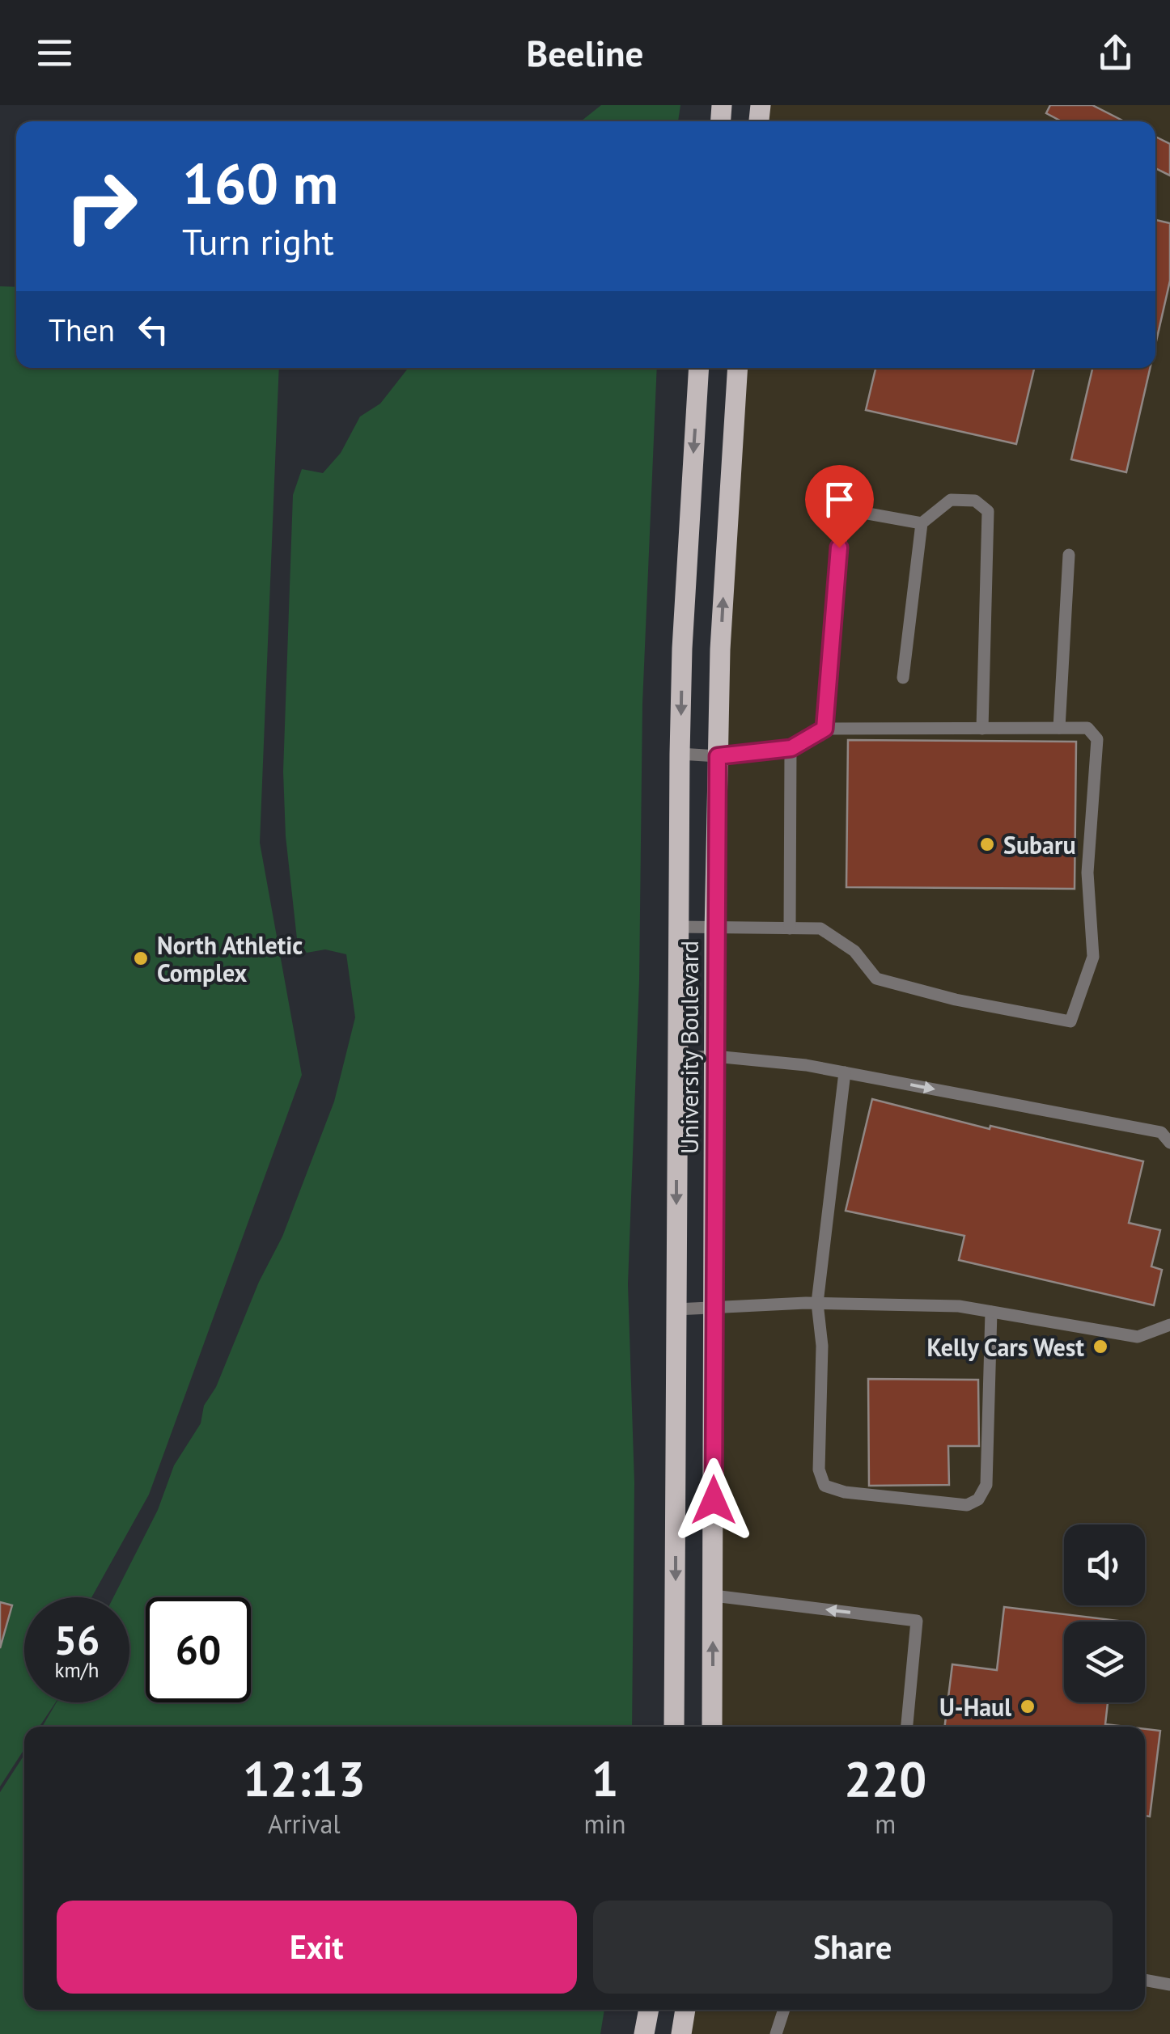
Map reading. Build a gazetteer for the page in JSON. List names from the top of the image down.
{
  "streets": {
    "main road": ["University Boulevard"]
  },
  "places": [
    "Subaru",
    "North Athletic Complex",
    "Kelly Cars West",
    "U-Haul"
  ],
  "page": {
    "header": "Beeline",
    "turn": ["160 m", "Turn right"],
    "then": "Then",
    "speed": "56 km/h",
    "limit": "60",
    "eta": [
      "12:13",
      "Arrival",
      "1",
      "min",
      "220",
      "m"
    ],
    "buttons": ["Exit", "Share"]
  }
}
